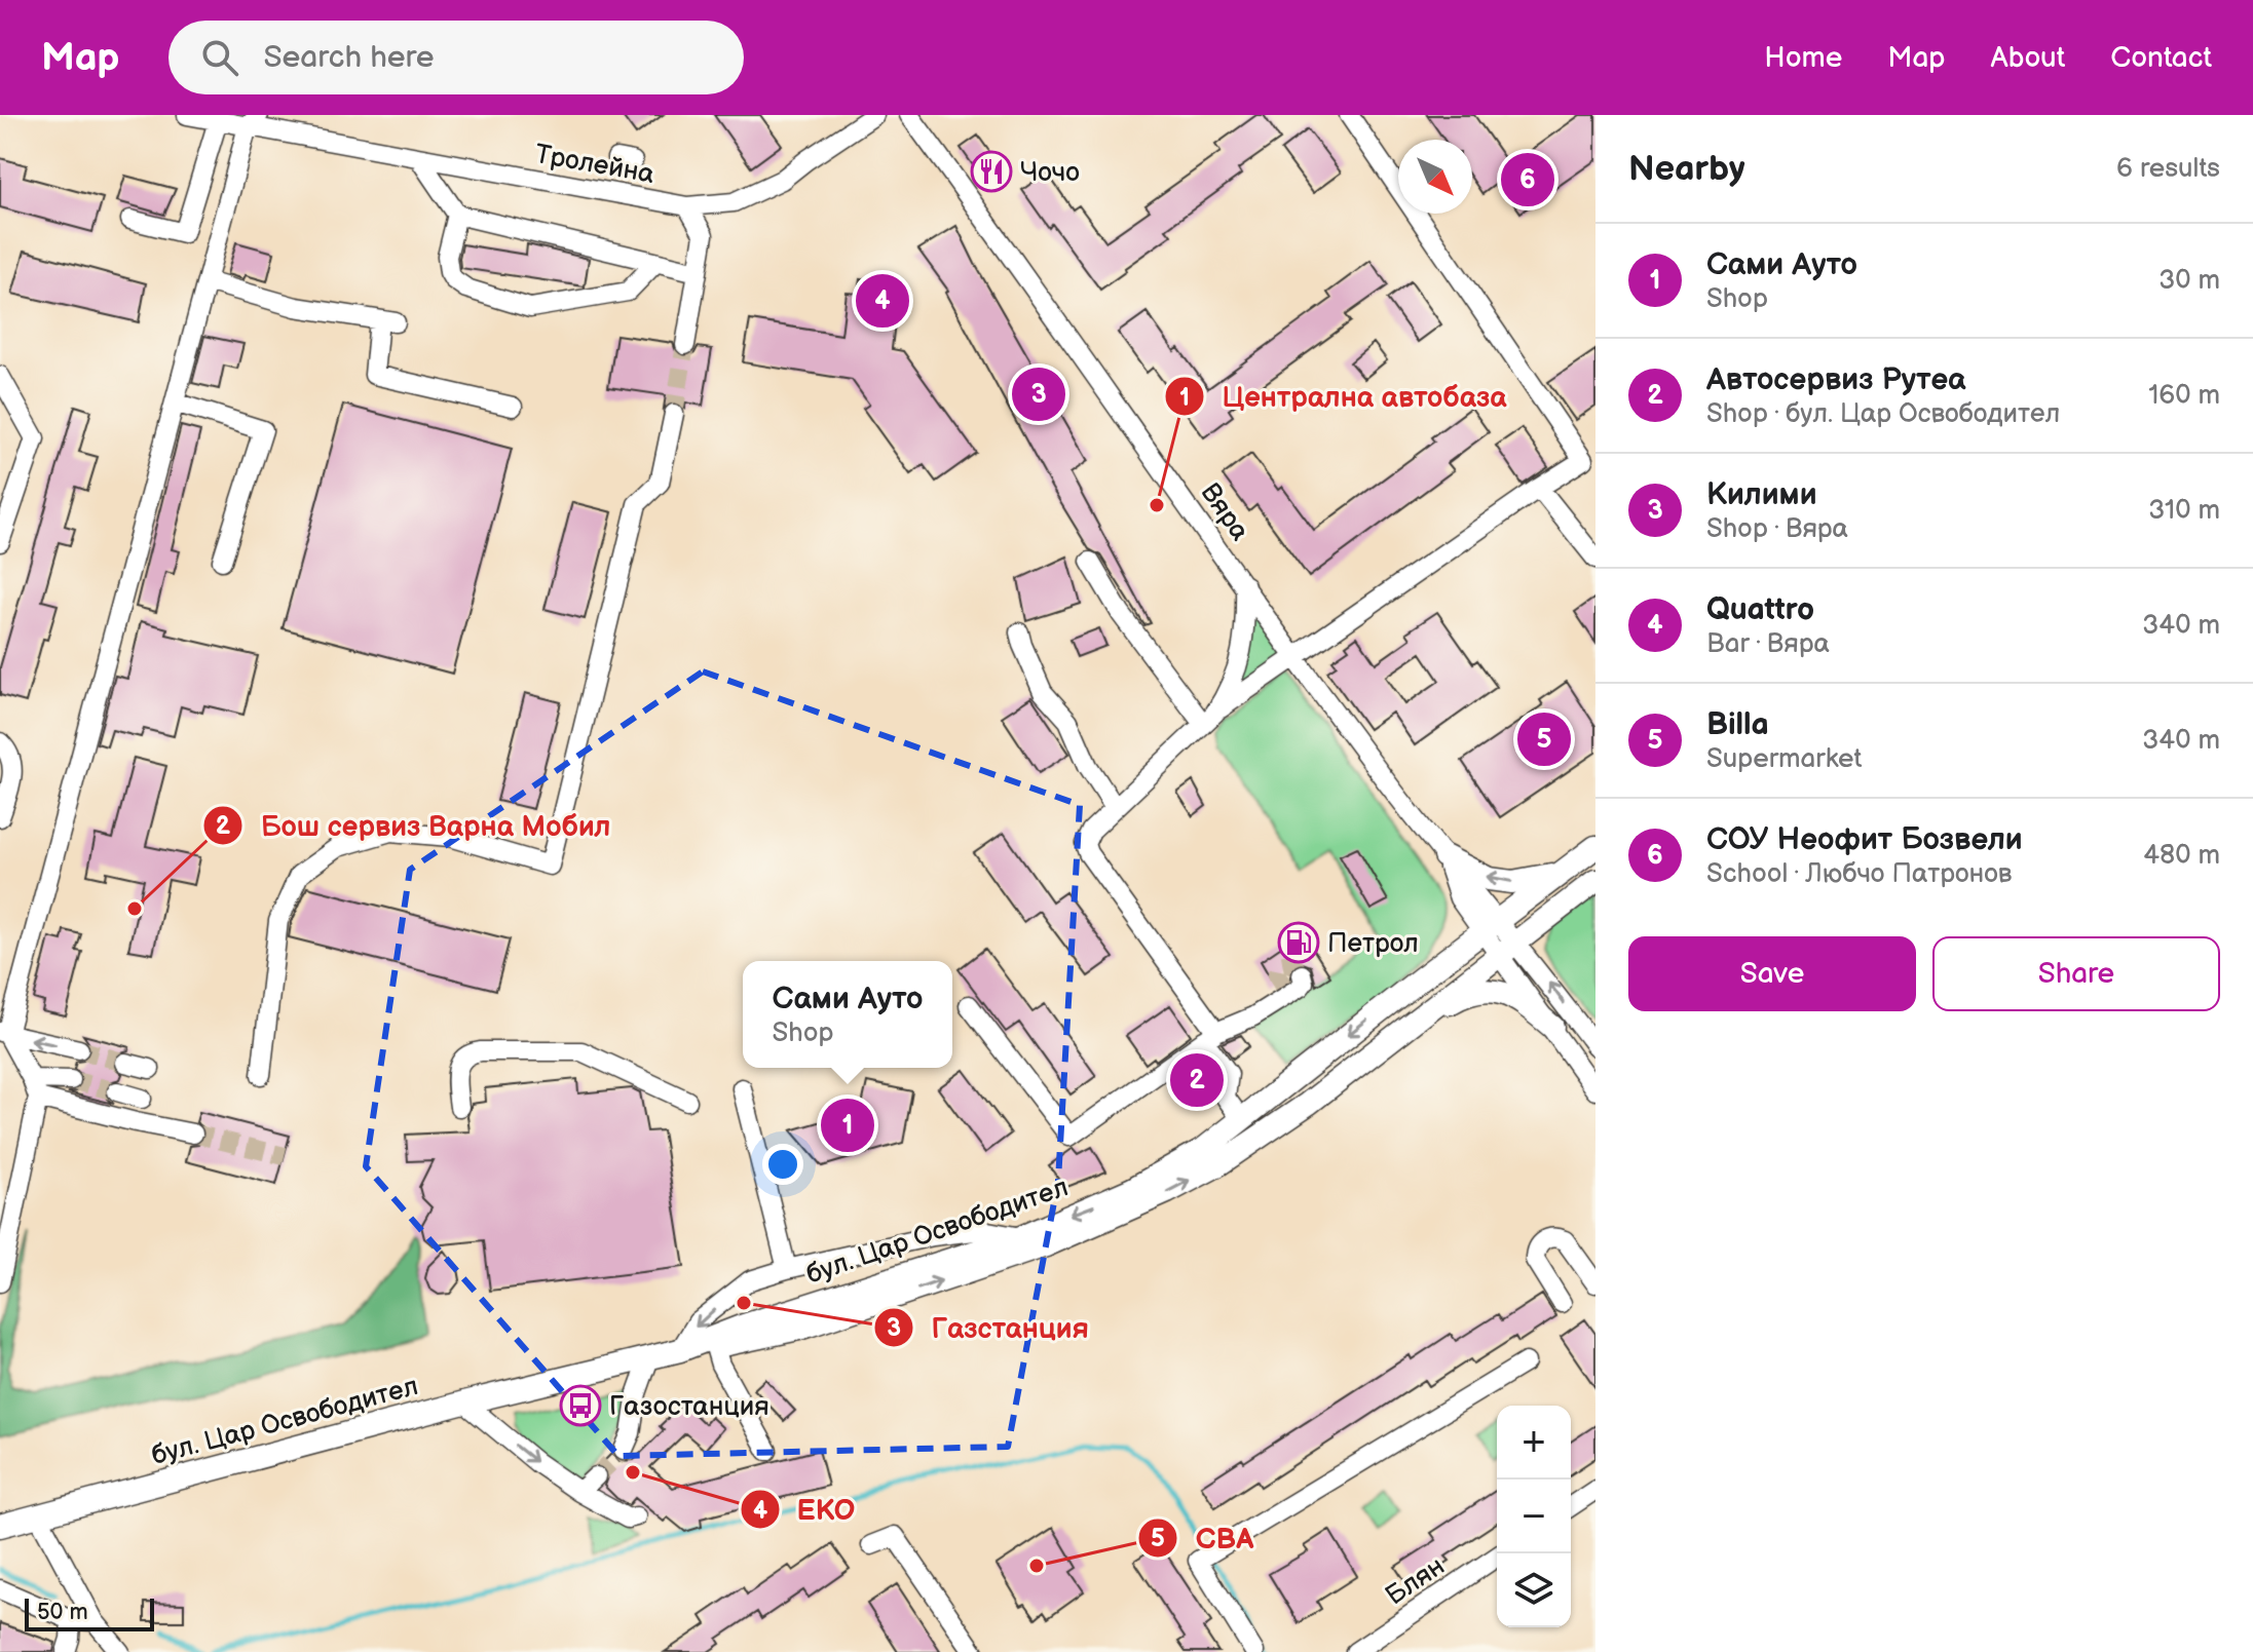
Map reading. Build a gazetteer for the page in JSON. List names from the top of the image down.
{
  "streets": {
    "main road": ["бул. Цар Освободител"],
    "street": ["Тролейна", "Вяра", "Блян"]
  },
  "crossings": [
    ["Вяра", "бул. Цар Освободител"]
  ],
  "places": {
    "restaurant": ["Чочо"],
    "other": [
      "Централна автобаза",
      "Бош сервиз Варна Мобил",
      "Газстанция",
      "EKO",
      "CBA"
    ],
    "fuel station": ["Петрол"],
    "bus stop": ["Газoстанция"]
  },
  "scale_bar": "50 m",
  "north": "bottom right",
  "page": {
    "header": "Map",
    "search": "Search here",
    "nav": [
      "Home",
      "Map",
      "About",
      "Contact"
    ],
    "heading": ["Nearby", "6 results"],
    "pins": [
      "6",
      "4",
      "3",
      "5",
      "2",
      "1"
    ],
    "list": [
      {
        "mark": "1",
        "name": "Сами Ауто",
        "note": "Shop",
        "value": "30 m"
      },
      {
        "mark": "2",
        "name": "Автосервиз Рутеа",
        "note": "Shop · бул. Цар Освободител",
        "value": "160 m"
      },
      {
        "mark": "3",
        "name": "Килими",
        "note": "Shop · Вяра",
        "value": "310 m"
      },
      {
        "mark": "4",
        "name": "Quattro",
        "note": "Bar · Вяра",
        "value": "340 m"
      },
      {
        "mark": "5",
        "name": "Billa",
        "note": "Supermarket",
        "value": "340 m"
      },
      {
        "mark": "6",
        "name": "СОУ Неофит Бозвели",
        "note": "School · Любчо Патронов",
        "value": "480 m"
      }
    ],
    "buttons": ["Save", "Share"],
    "popup": ["Сами Ауто", "Shop"],
    "map_buttons": ["+", "−"],
    "scale": "50 m"
  }
}
